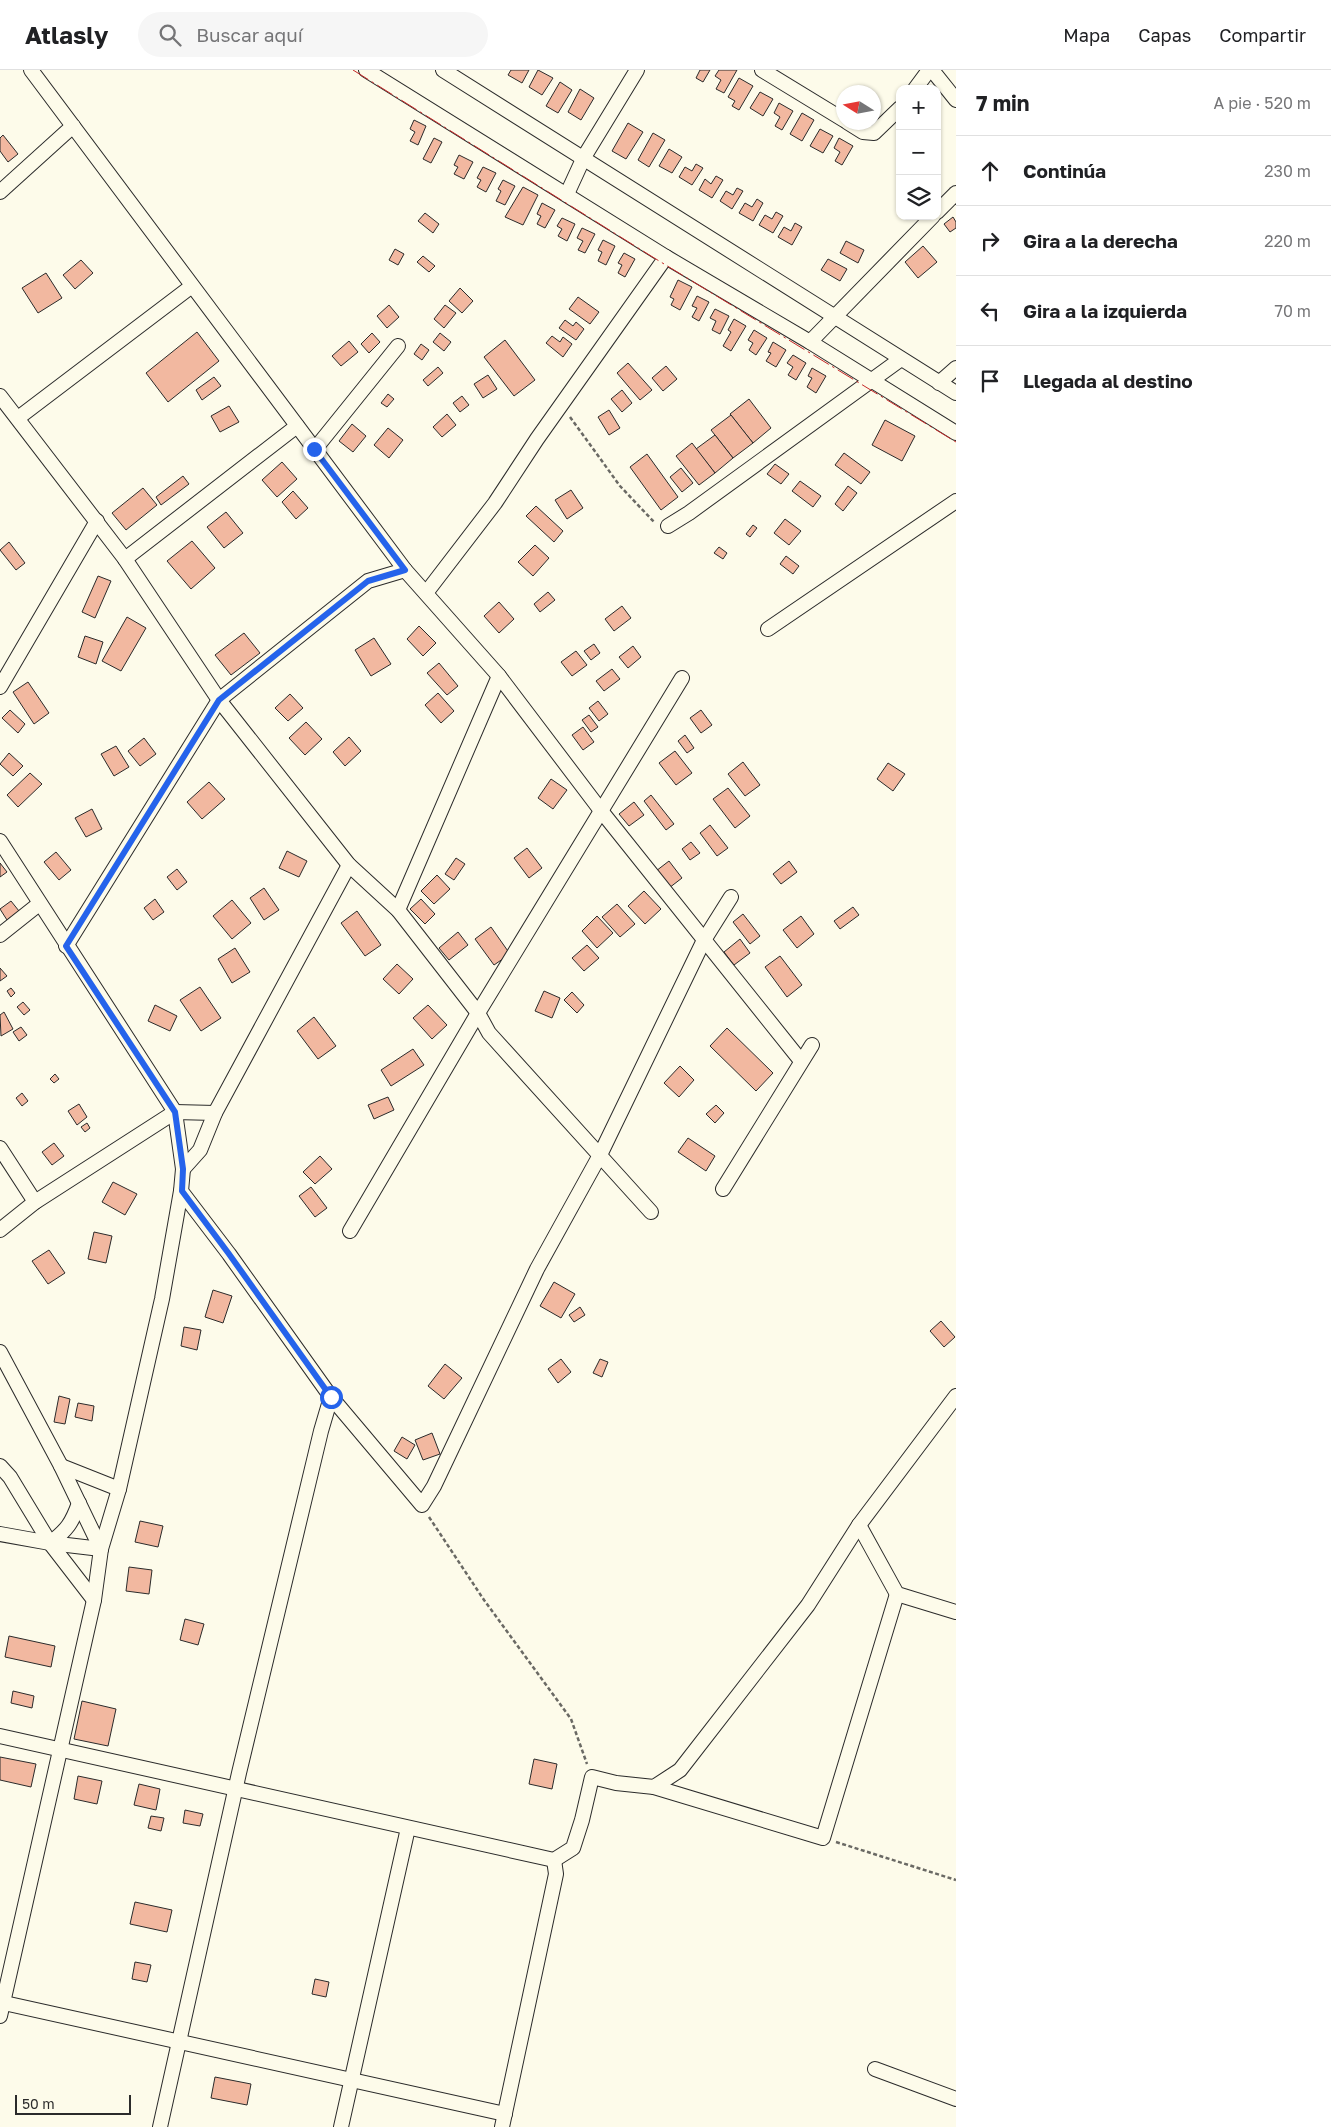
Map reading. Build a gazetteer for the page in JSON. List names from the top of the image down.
{
  "scale_bar": "50 m",
  "north": "left",
  "page": {
    "header": "Atlasly",
    "search": "Buscar aquí",
    "nav": ["Mapa", "Capas", "Compartir"],
    "heading": ["7 min", "A pie · 520 m"],
    "map_buttons": ["+", "−"],
    "list": [
      ["Continúa", "230 m"],
      ["Gira a la derecha", "220 m"],
      ["Gira a la izquierda", "70 m"],
      "Llegada al destino"
    ],
    "scale": "50 m"
  }
}
